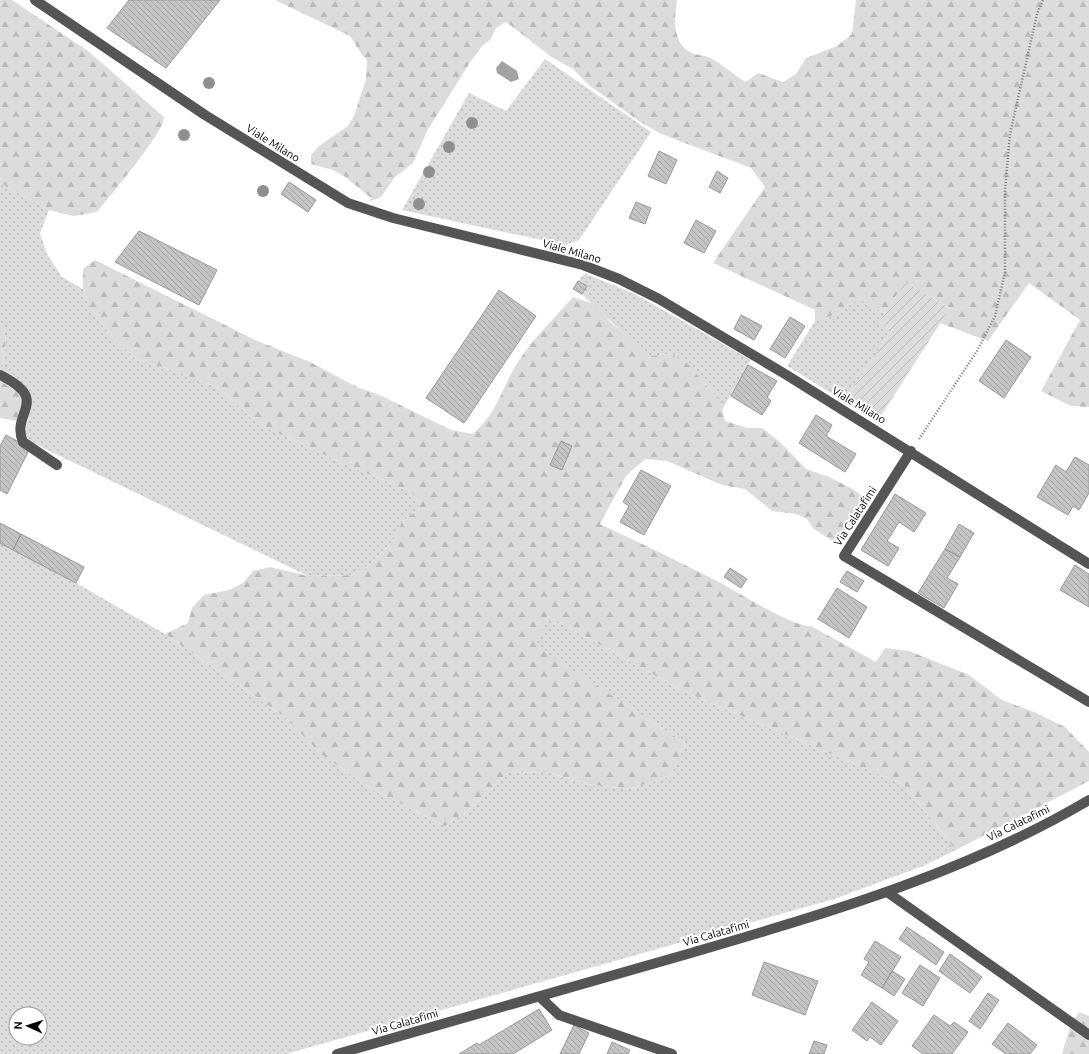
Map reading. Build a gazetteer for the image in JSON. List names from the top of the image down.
{
  "streets": {
    "street": ["Viale Milano", "Via Calatafimi"]
  },
  "crossings": [
    ["Viale Milano", "Via Calatafimi"]
  ],
  "north": "left"
}
